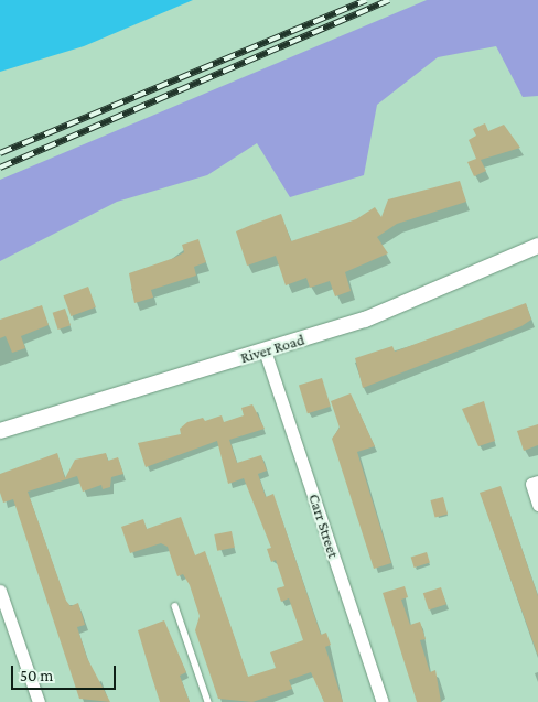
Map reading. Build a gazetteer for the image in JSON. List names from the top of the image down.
{
  "streets": {
    "street": ["River Road", "Carr Street"]
  },
  "crossings": [
    ["River Road", "Carr Street"]
  ],
  "scale_bar": "50 m"
}
